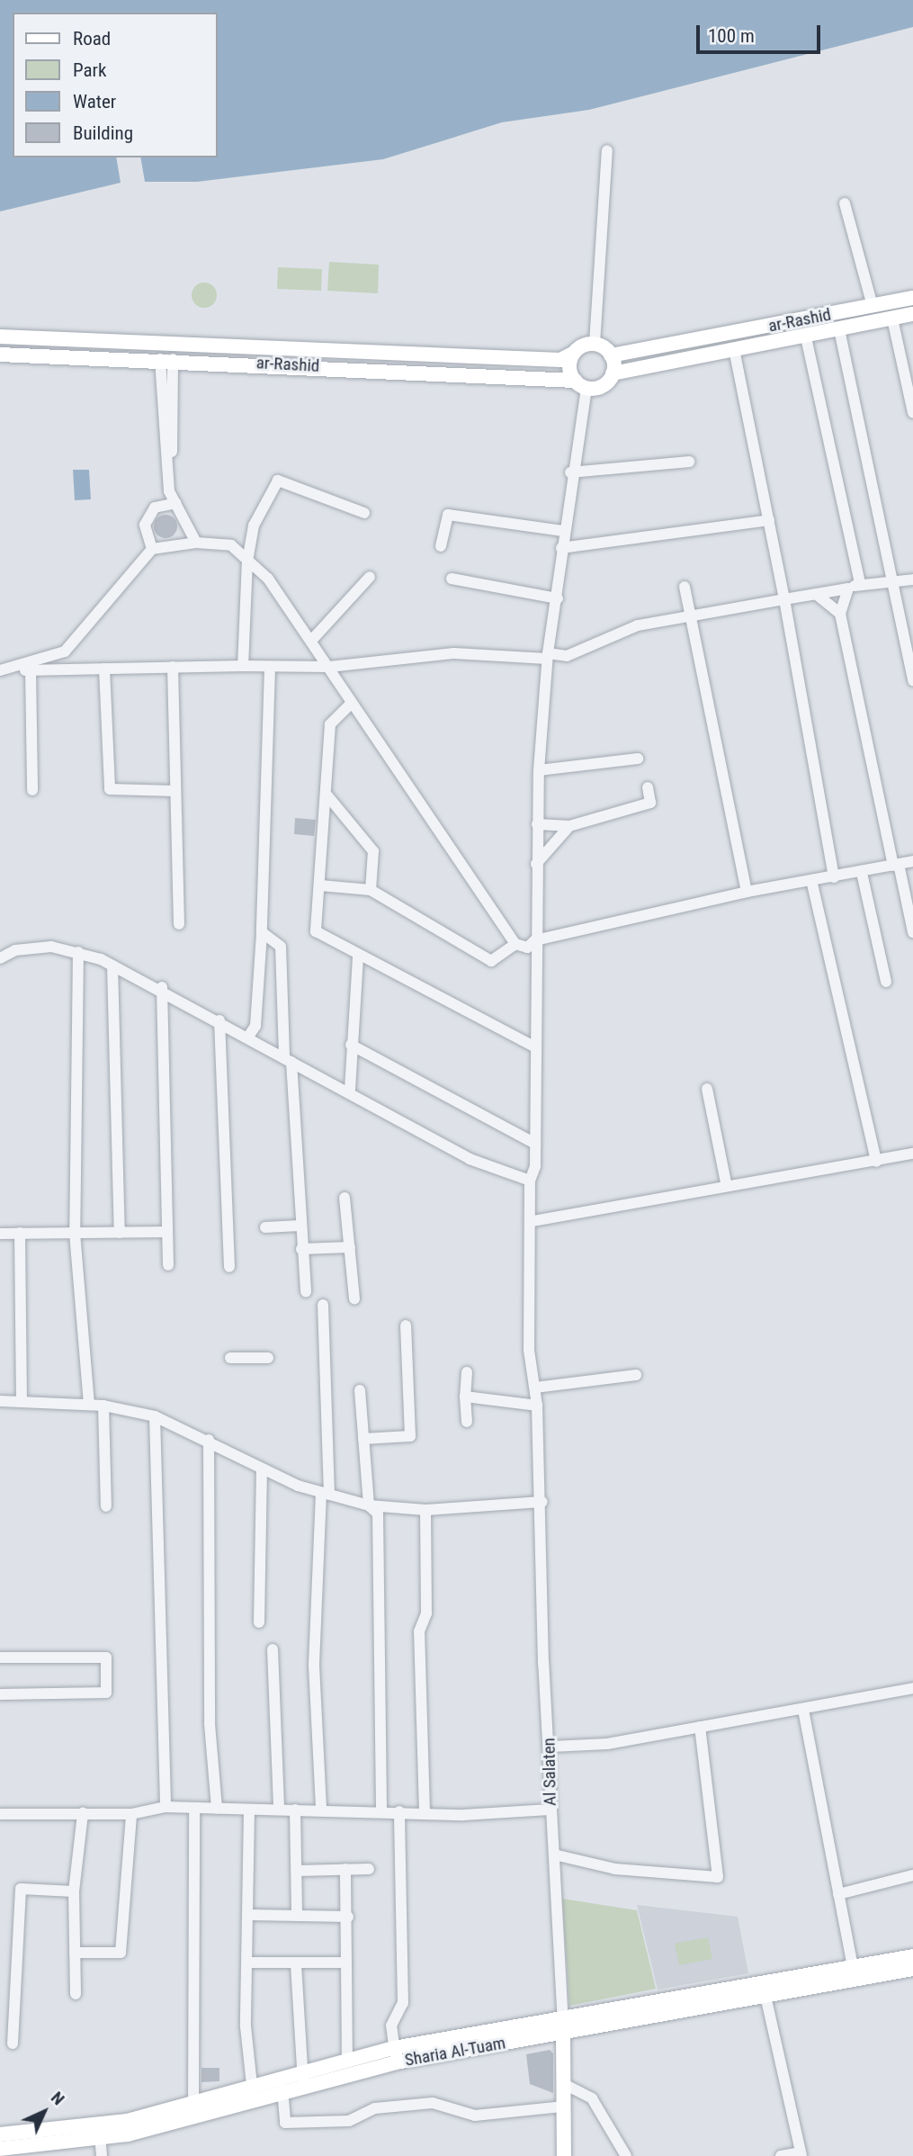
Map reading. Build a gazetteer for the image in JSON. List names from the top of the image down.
{
  "streets": {
    "main road": ["ar-Rashid", "Al Salaten", "Sharia Al-Tuam"]
  },
  "crossings": [
    ["ar-Rashid", "Al Salaten"],
    ["Al Salaten", "Sharia Al-Tuam"]
  ],
  "legend": [
    "Road",
    "Park",
    "Water",
    "Building"
  ],
  "scale_bar": "100 m",
  "north": "top right"
}
